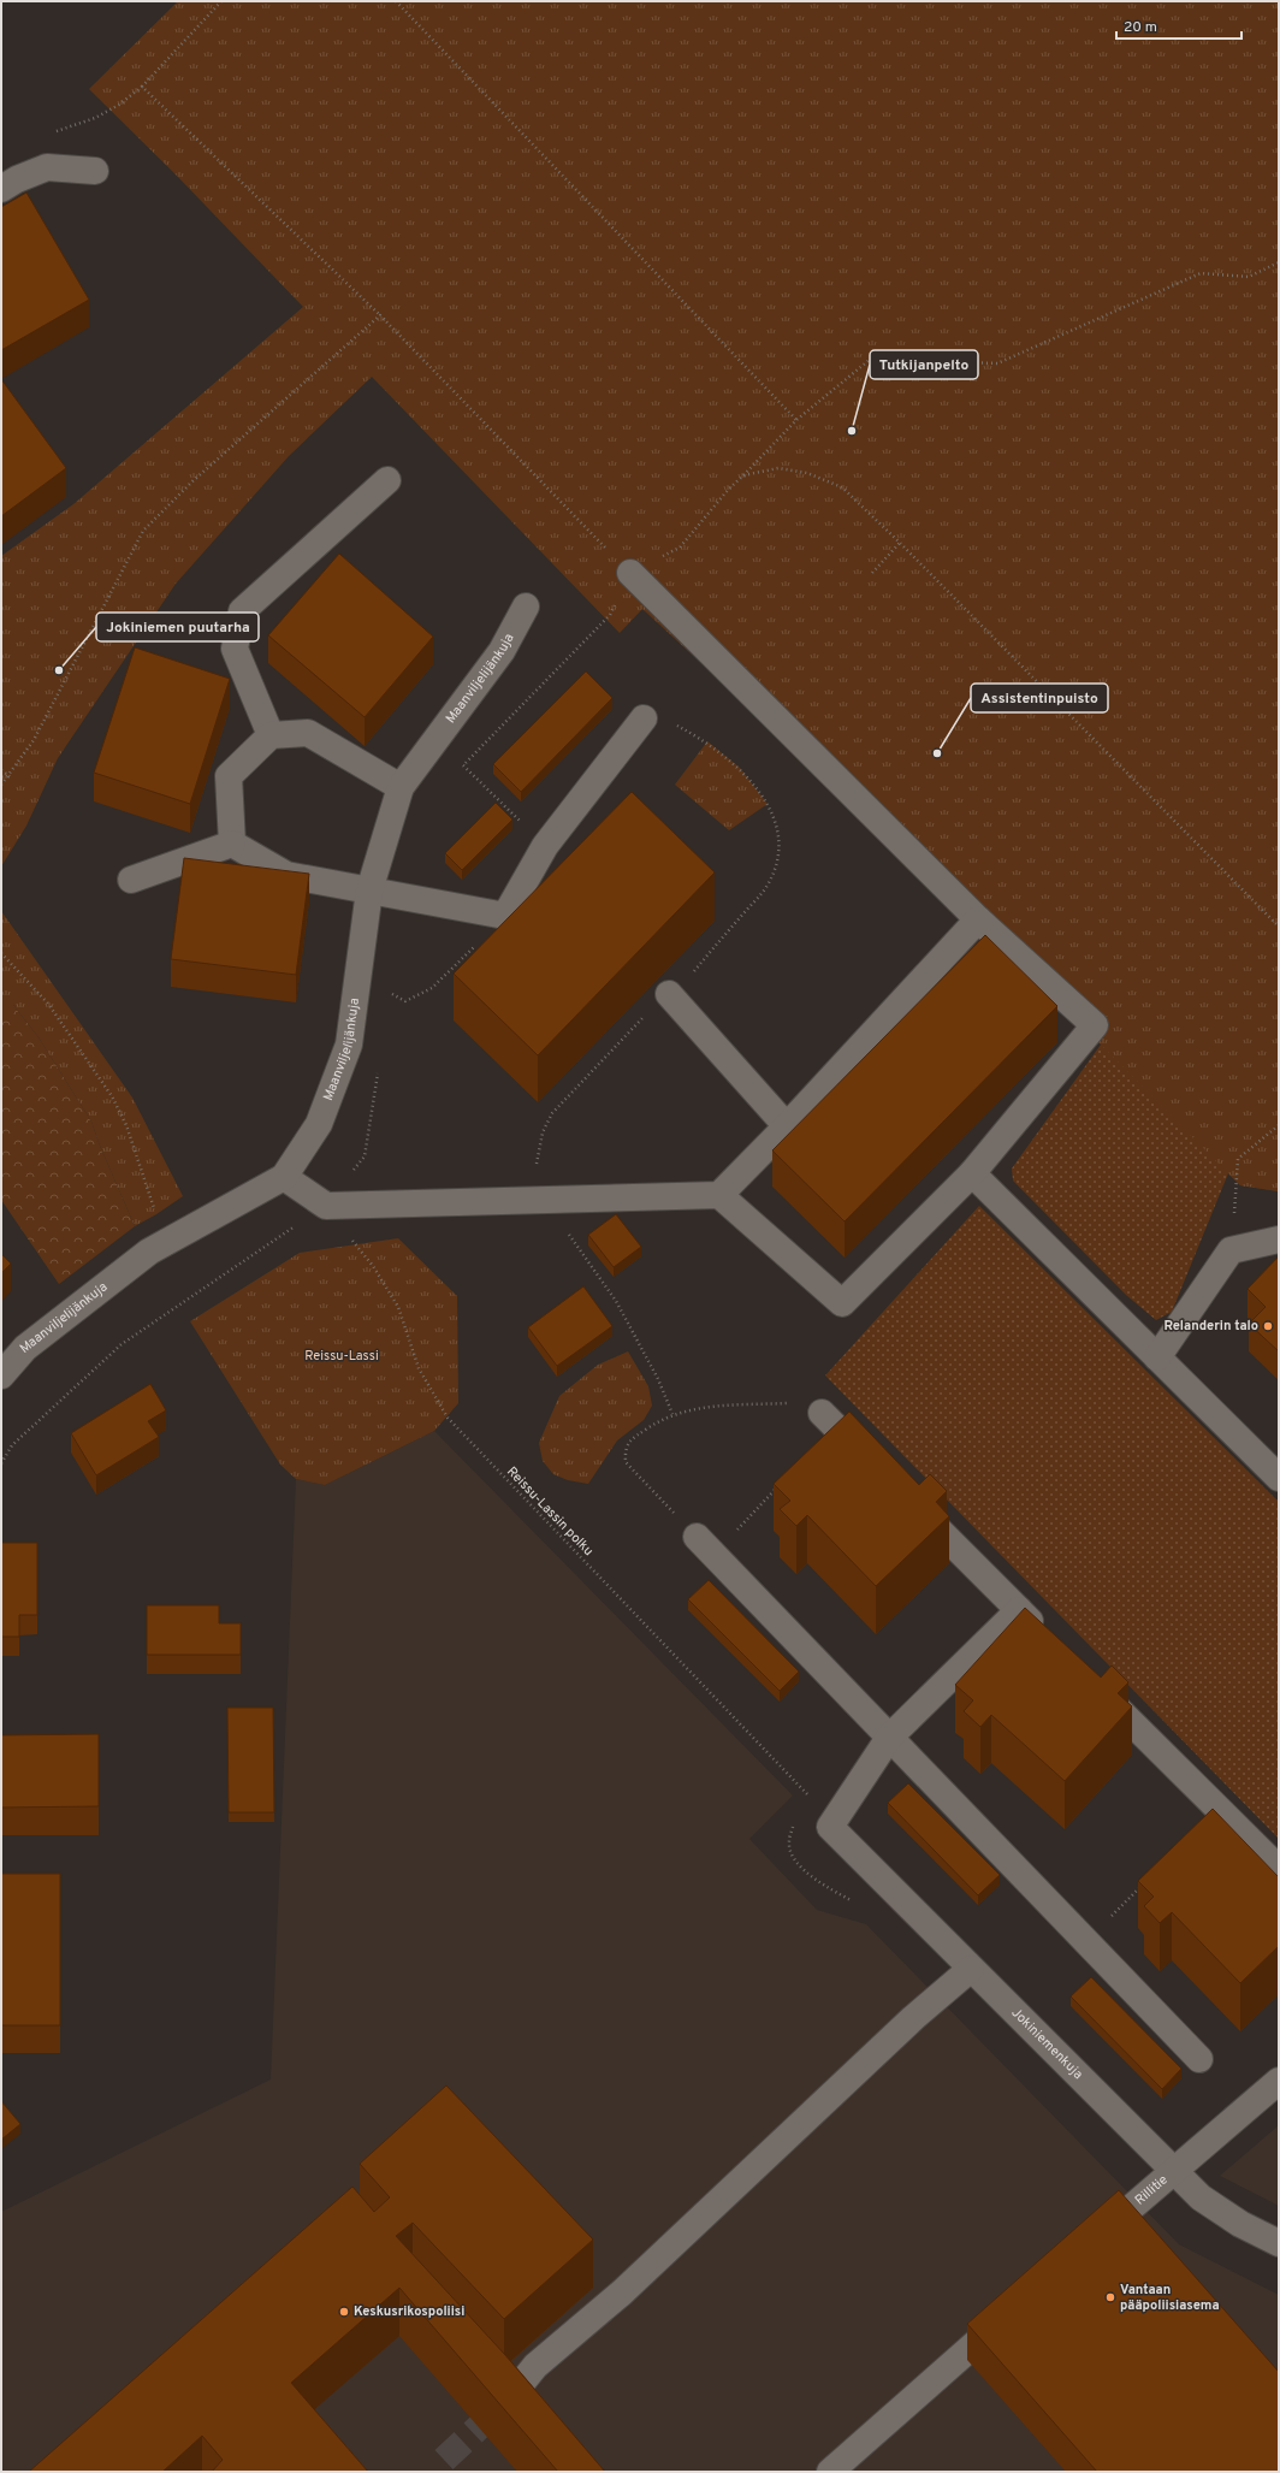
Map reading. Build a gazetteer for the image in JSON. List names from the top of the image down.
{
  "streets": {
    "street": ["Maanviljelijänkuja", "Jokiniemenkuja", "Rillitie"],
    "path": ["Reissu-Lassin polku"]
  },
  "crossings": [
    ["Jokiniemenkuja", "Rillitie"]
  ],
  "parks": ["Reissu-Lassi"],
  "places": [
    "Tutkijanpelto",
    "Jokiniemen puutarha",
    "Assistentinpuisto",
    "Relanderin talo",
    "Vantaan pääpoliisiasema",
    "Keskusrikospoliisi"
  ],
  "scale_bar": "20 m"
}
